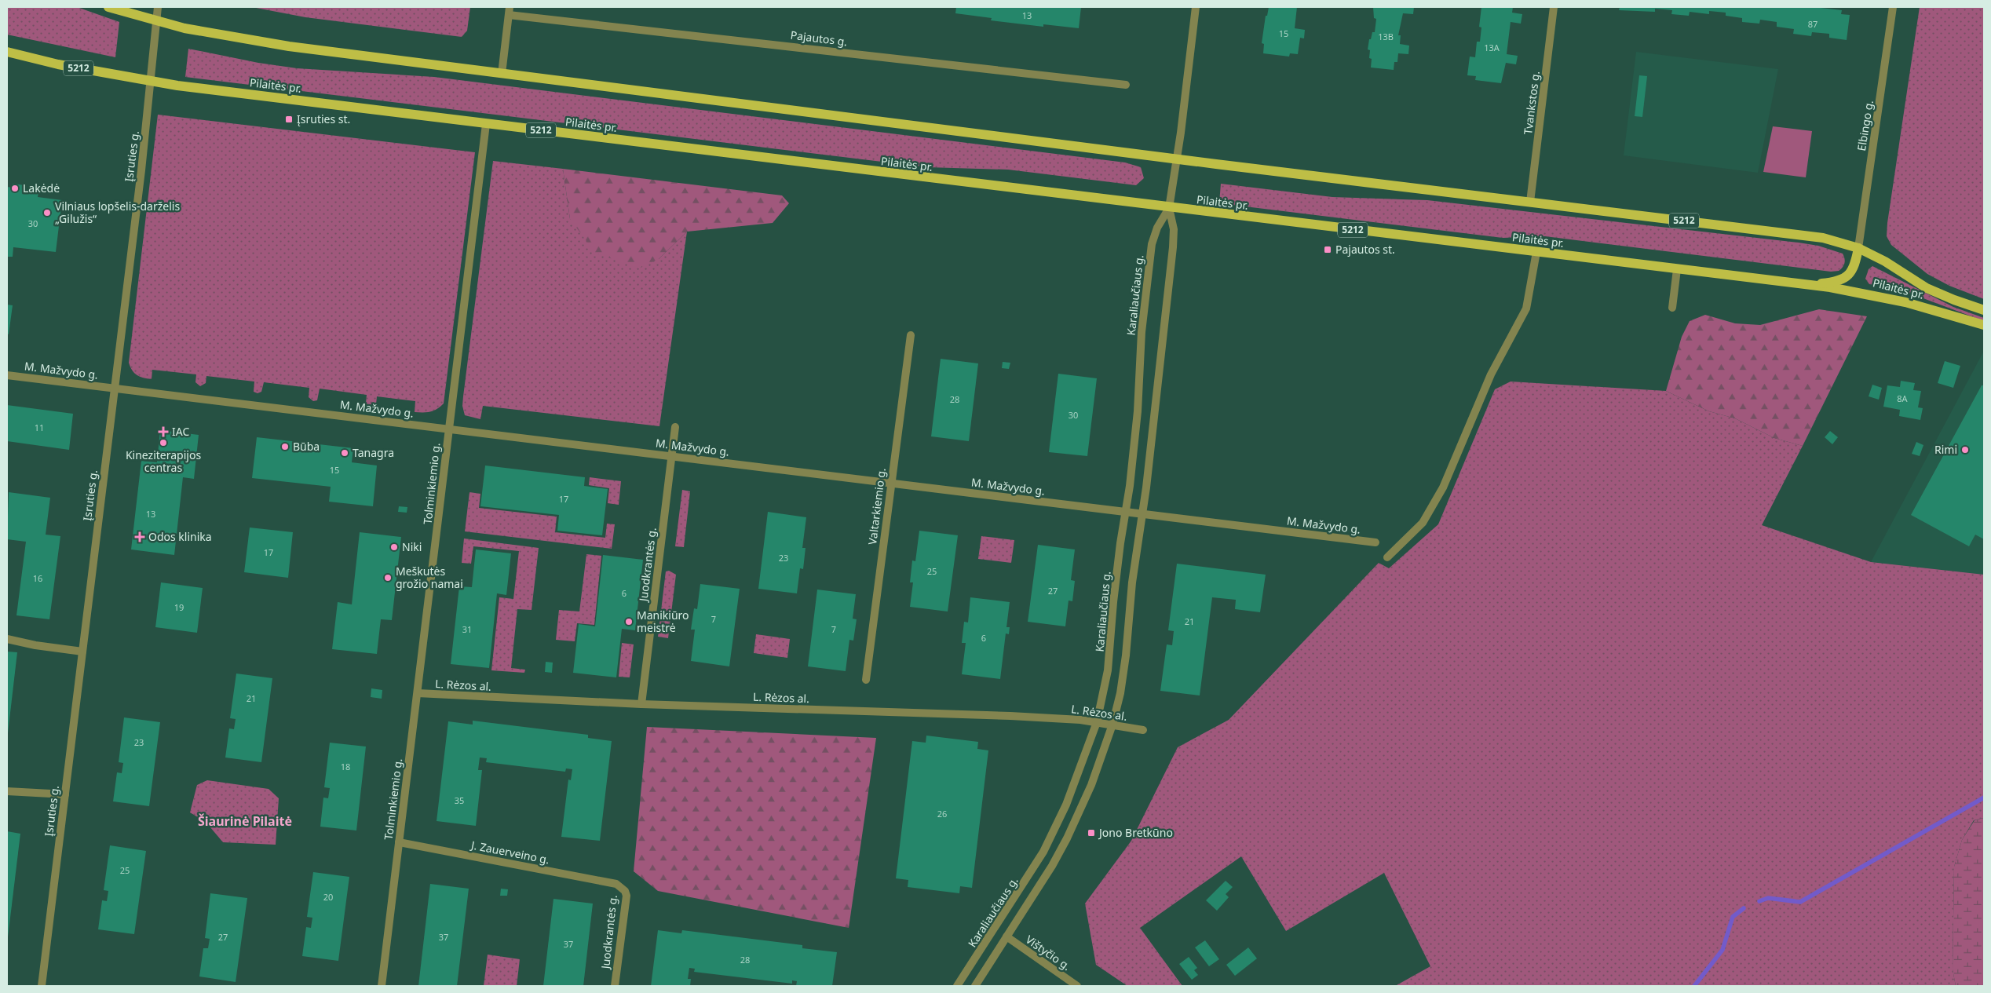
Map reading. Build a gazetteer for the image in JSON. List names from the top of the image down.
{
  "streets": {
    "main road": ["5212", "Pilaitės pr."],
    "street": [
      "Pajautos g.",
      "Tvankstos g.",
      "Elbingo g.",
      "Įsruties g.",
      "Karaliaučiaus g.",
      "M. Mažvydo g.",
      "Tolminkiemio g.",
      "Valtarkiemio g.",
      "Juodkrantės g.",
      "L. Rėzos al.",
      "J. Zauerveino g.",
      "Vištyčio g."
    ]
  },
  "crossings": [
    ["Pilaitės pr.", "Tvankstos g."],
    ["Pilaitės pr.", "Elbingo g."],
    ["Pilaitės pr.", "Įsruties g."],
    ["Pilaitės pr.", "Karaliaučiaus g."],
    ["Pilaitės pr.", "Tolminkiemio g."],
    ["Įsruties g.", "M. Mažvydo g."],
    ["Karaliaučiaus g.", "M. Mažvydo g."],
    ["Karaliaučiaus g.", "L. Rėzos al."],
    ["Karaliaučiaus g.", "Vištyčio g."],
    ["M. Mažvydo g.", "Tolminkiemio g."],
    ["M. Mažvydo g.", "Valtarkiemio g."],
    ["M. Mažvydo g.", "Juodkrantės g."],
    ["Tolminkiemio g.", "L. Rėzos al."],
    ["Tolminkiemio g.", "J. Zauerveino g."],
    ["Juodkrantės g.", "L. Rėzos al."],
    ["Juodkrantės g.", "J. Zauerveino g."]
  ],
  "districts": ["Šiaurinė Pilaitė"],
  "places": {
    "transit": ["Įsruties st.", "Pajautos st.", "Jono Bretkūno"],
    "other": [
      "Lakėdė",
      "Vilniaus lopšelis-darželis „Gilužis“",
      "Kineziterapijos centras",
      "Būba",
      "Rimi",
      "Tanagra",
      "Niki",
      "Meškutės grožio namai",
      "Manikiūro meistrė"
    ],
    "health": ["IAC", "Odos klinika"]
  },
  "house_numbers": [
    "13",
    "87",
    "15",
    "13B",
    "13A",
    "30",
    "8A",
    "28",
    "30",
    "11",
    "15",
    "17",
    "13",
    "17",
    "23",
    "25",
    "16",
    "27",
    "6",
    "19",
    "7",
    "21",
    "31",
    "7",
    "6",
    "21",
    "23",
    "18",
    "35",
    "26",
    "25",
    "20",
    "27",
    "37",
    "37",
    "28"
  ]
}
